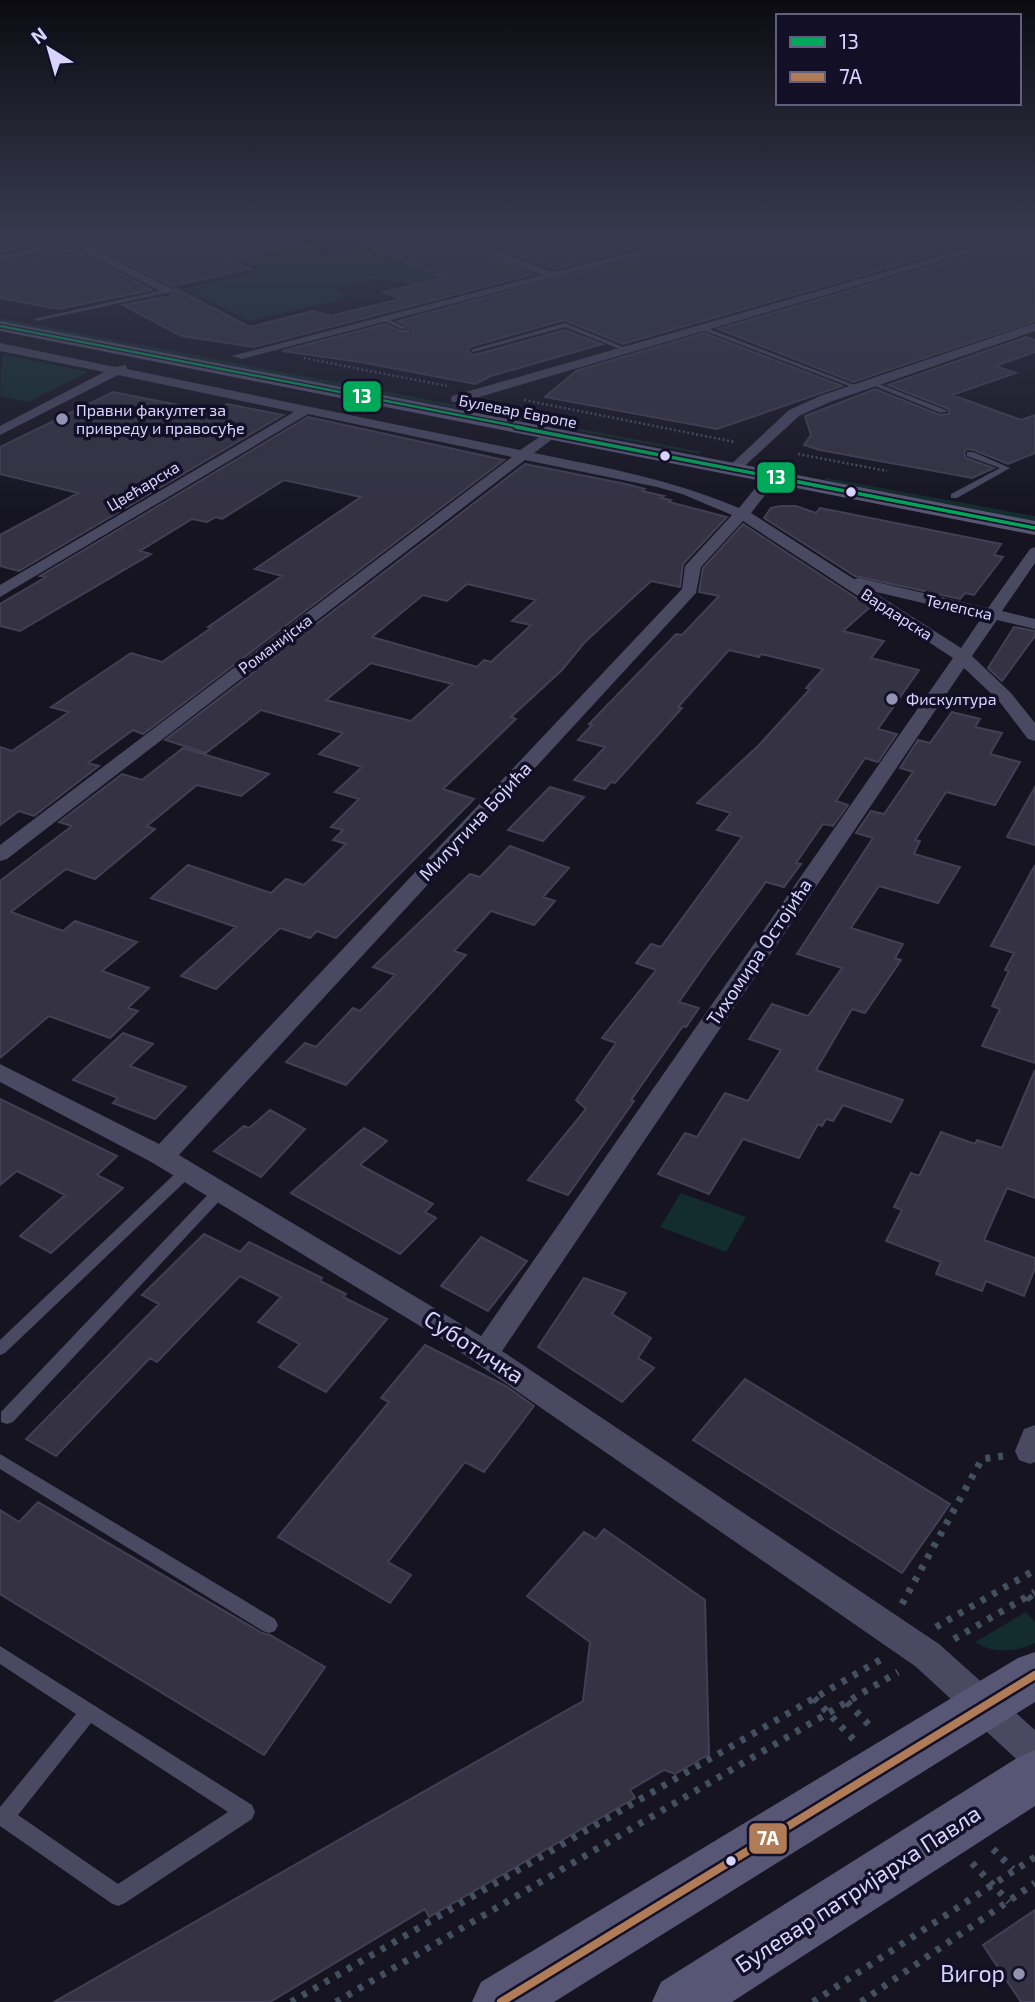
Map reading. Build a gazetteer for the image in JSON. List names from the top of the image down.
{
  "streets": {
    "main road": ["Булевар Европе", "Булевар патријарха Павла"],
    "street": [
      "Цвећарска",
      "Телепска",
      "Вардарска",
      "Романијска",
      "Милутина Бојића",
      "Тихомира Остојића",
      "Суботичка"
    ]
  },
  "crossings": [
    ["Булевар Европе", "Цвећарска"],
    ["Булевар Европе", "Вардарска"],
    ["Булевар Европе", "Романијска"],
    ["Булевар Европе", "Милутина Бојића"],
    ["Телепска", "Вардарска"],
    ["Телепска", "Тихомира Остојића"],
    ["Вардарска", "Милутина Бојића"],
    ["Вардарска", "Тихомира Остојића"],
    ["Милутина Бојића", "Суботичка"],
    ["Тихомира Остојића", "Суботичка"]
  ],
  "places": ["Правни факултет за привреду и правосуђе", "Фискултура", "Вигор"],
  "lines": ["transit line 13", "transit line 7A"],
  "legend": ["13", "7A"],
  "north": "top left"
}
